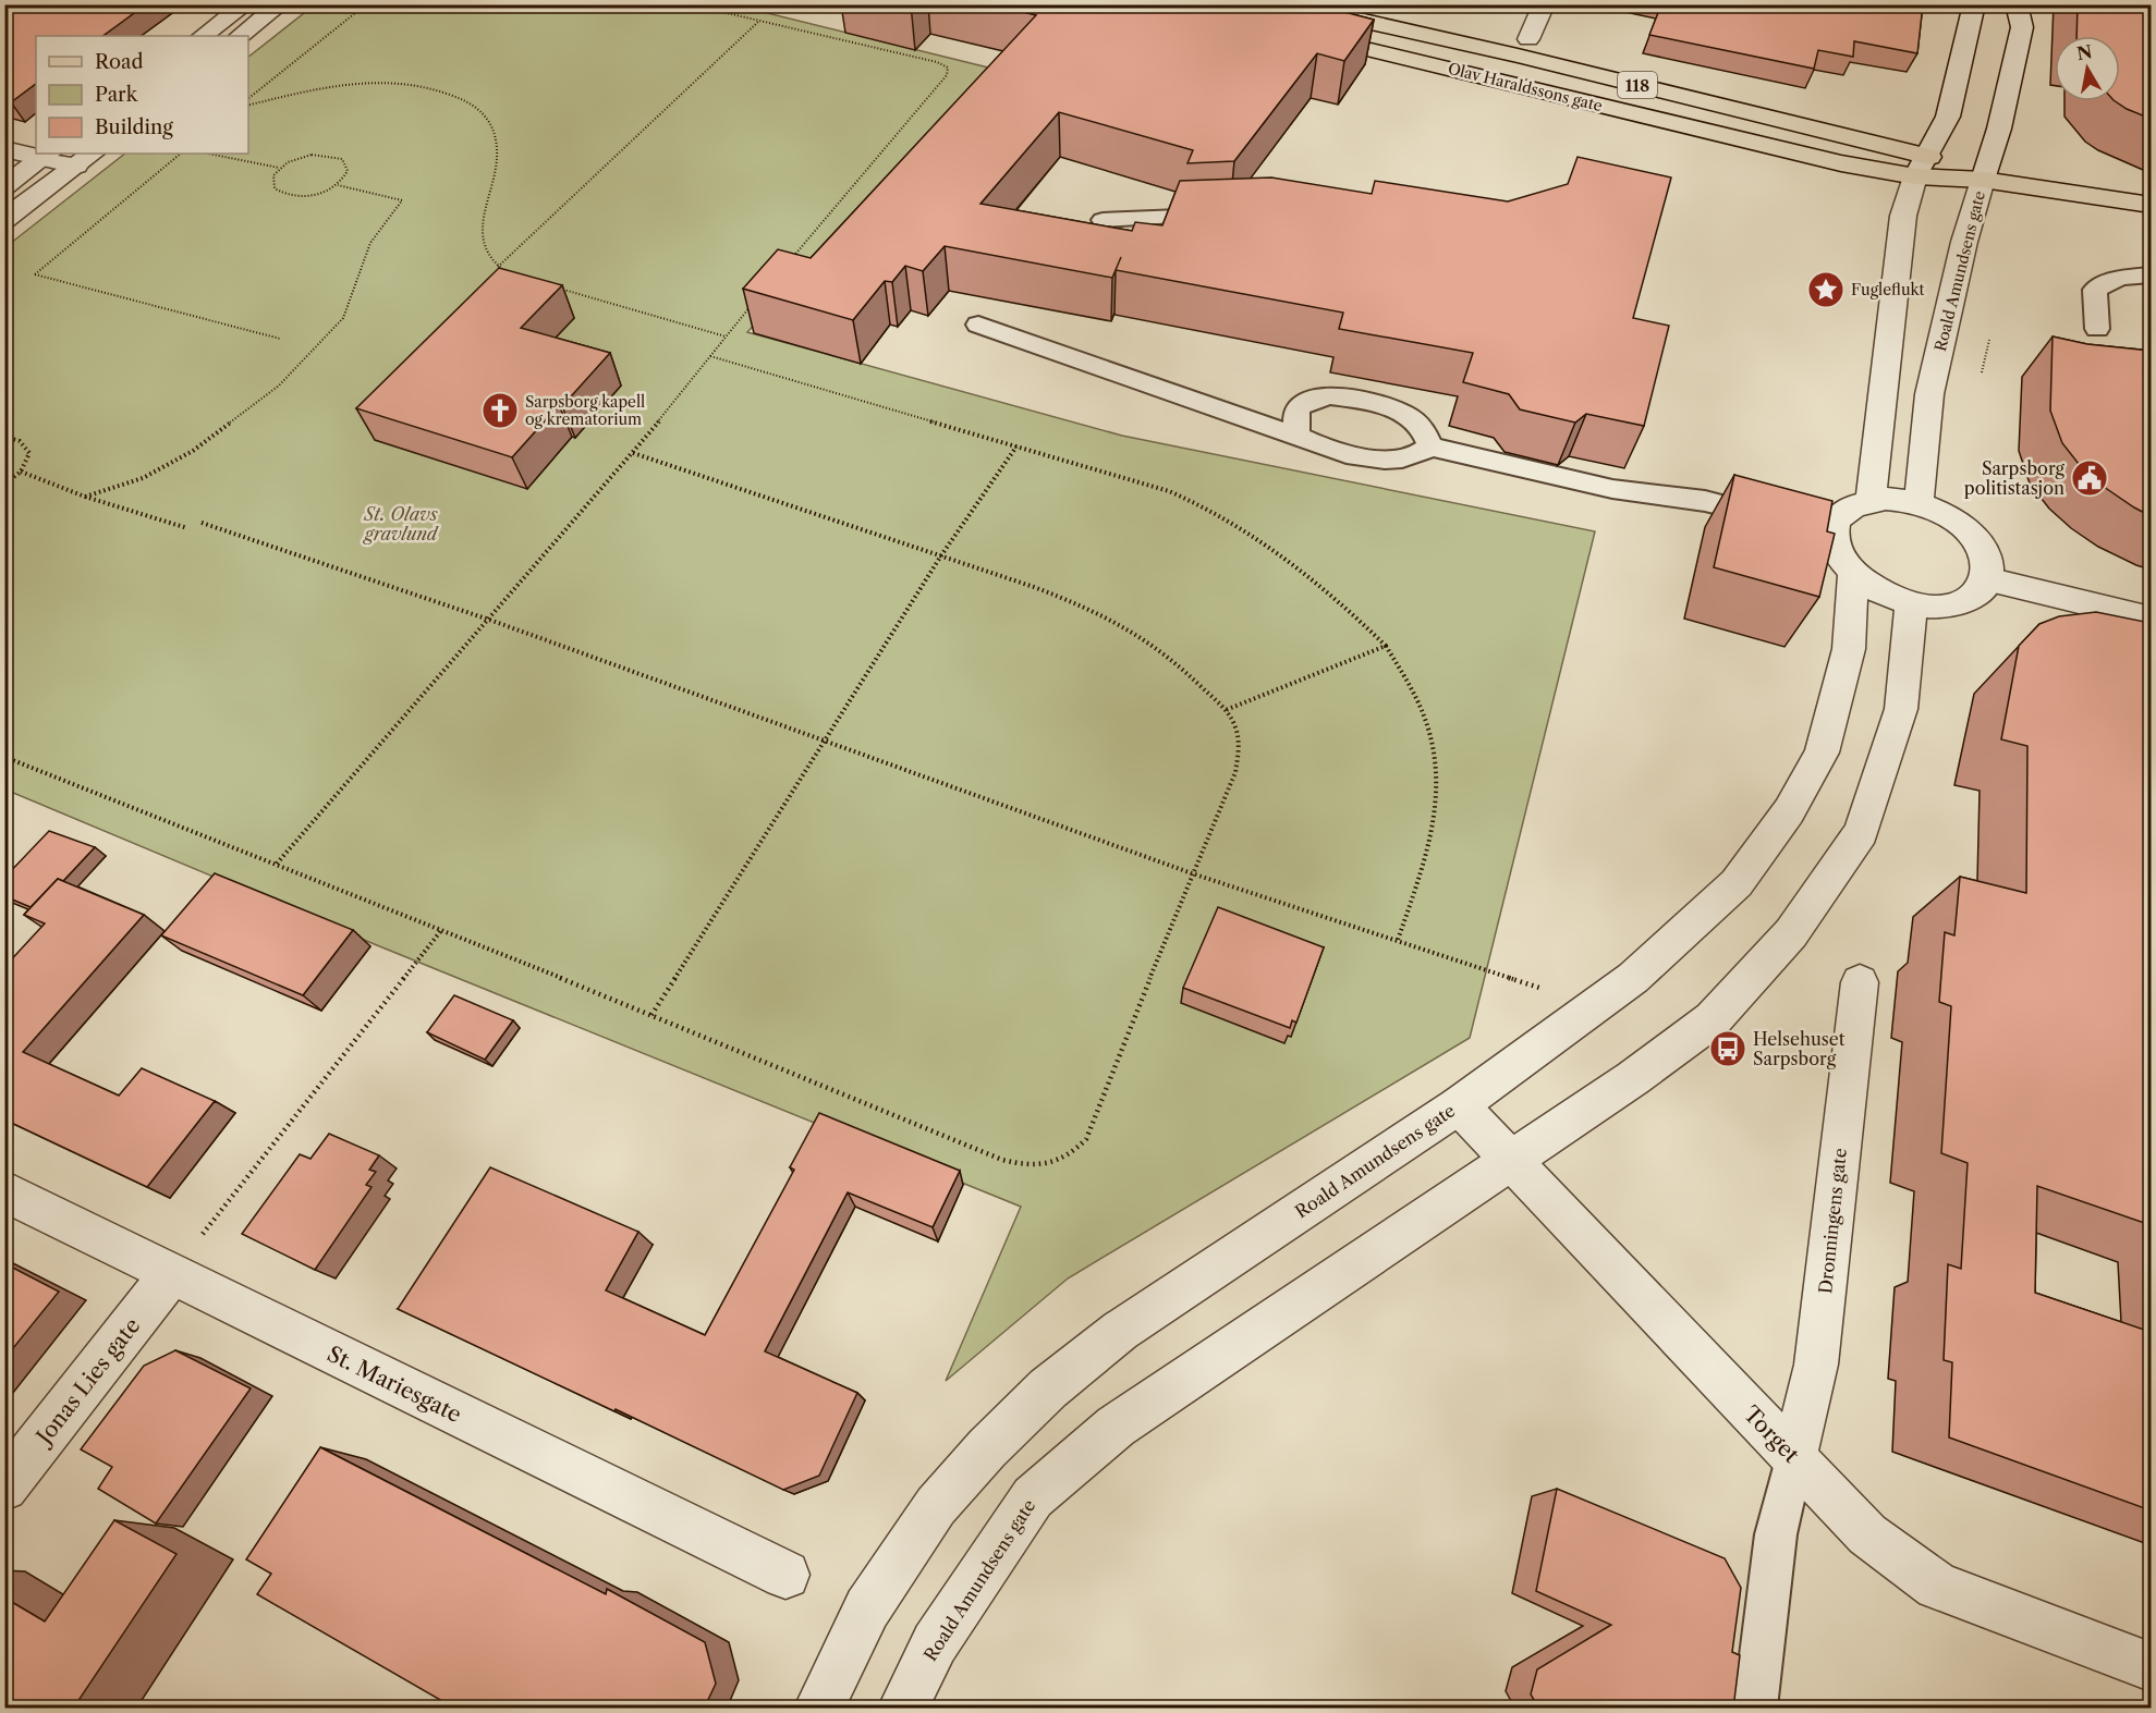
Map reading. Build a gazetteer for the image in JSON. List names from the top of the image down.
{
  "streets": {
    "main road": ["118", "Olav Haraldssons gate"],
    "street": [
      "Roald Amundsens gate",
      "Dronningens gate",
      "Jonas Lies gate",
      "St. Mariesgate",
      "Torget"
    ]
  },
  "crossings": [
    ["Olav Haraldssons gate", "Roald Amundsens gate"],
    ["Roald Amundsens gate", "Torget"],
    ["Dronningens gate", "Torget"],
    ["Jonas Lies gate", "St. Mariesgate"]
  ],
  "parks": ["St. Olavs gravlund"],
  "places": {
    "place": ["Fugleflukt"],
    "church": ["Sarpsborg kapell og krematorium"],
    "public building": ["Sarpsborg politistasjon"],
    "bus stop": ["Helsehuset Sarpsborg"]
  },
  "legend": ["Road", "Park", "Building"],
  "north": "top"
}
